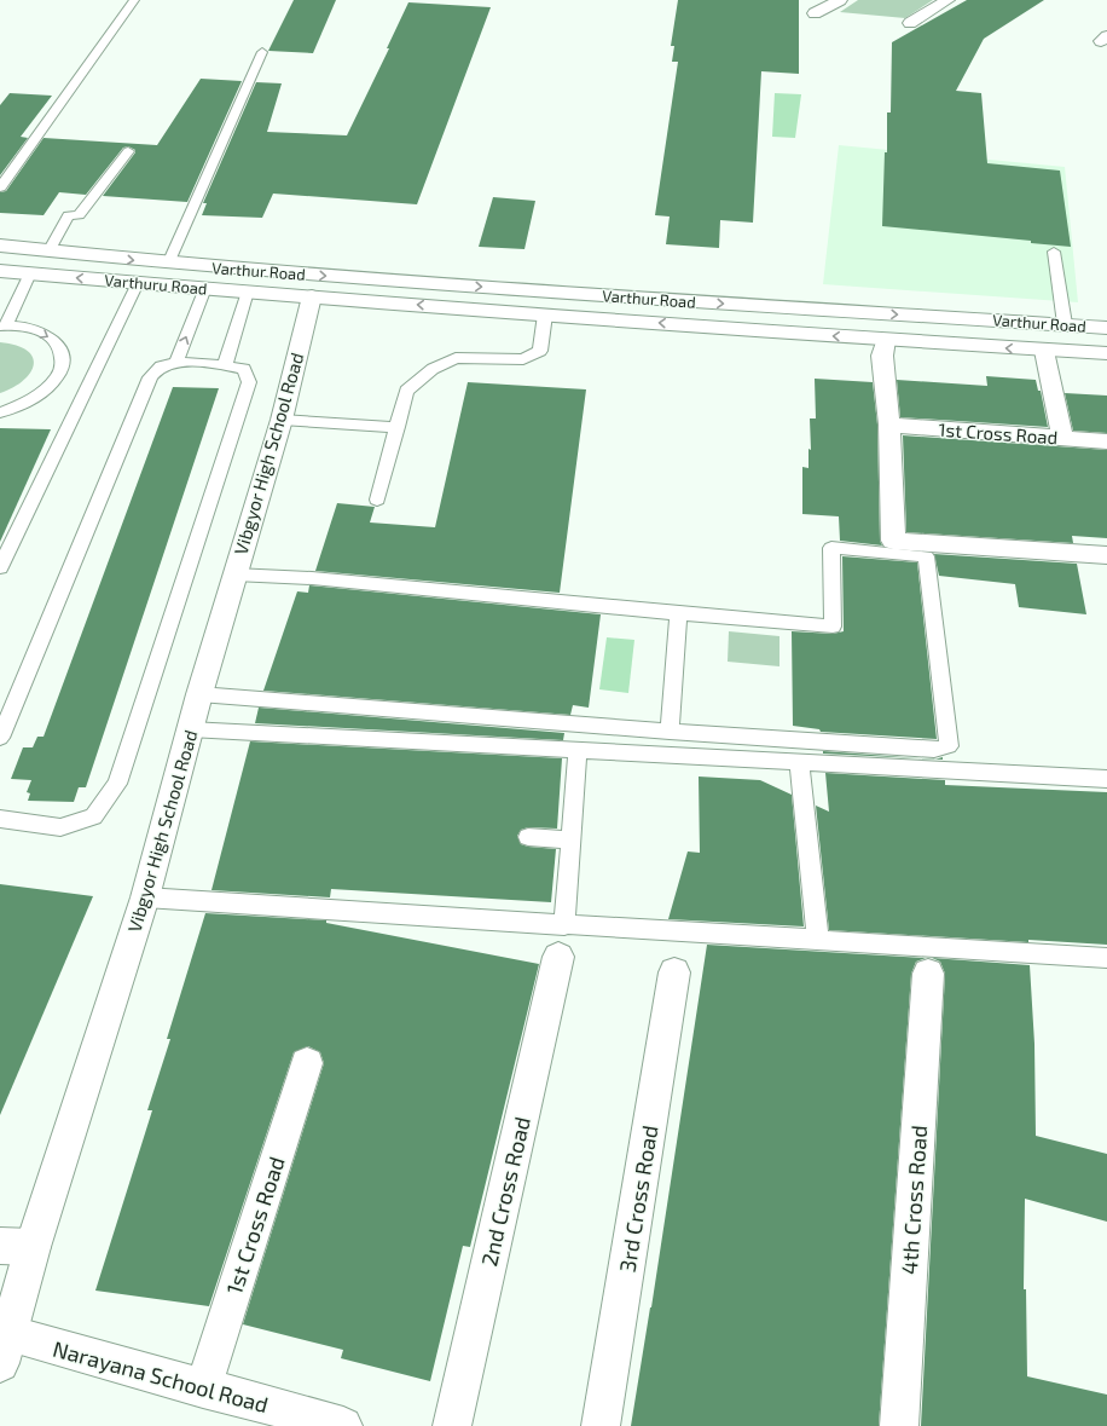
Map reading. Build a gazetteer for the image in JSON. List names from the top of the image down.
{
  "streets": {
    "street": [
      "Varthur Road",
      "Varthuru Road",
      "1st Cross Road",
      "Vibgyor High School Road",
      "2nd Cross Road",
      "3rd Cross Road",
      "4th Cross Road",
      "Narayana School Road"
    ]
  },
  "crossings": [
    ["Varthur Road", "Varthuru Road"],
    ["Varthur Road", "Vibgyor High School Road"],
    ["Varthuru Road", "Vibgyor High School Road"],
    ["1st Cross Road", "Narayana School Road"],
    ["Vibgyor High School Road", "Narayana School Road"]
  ]
}
